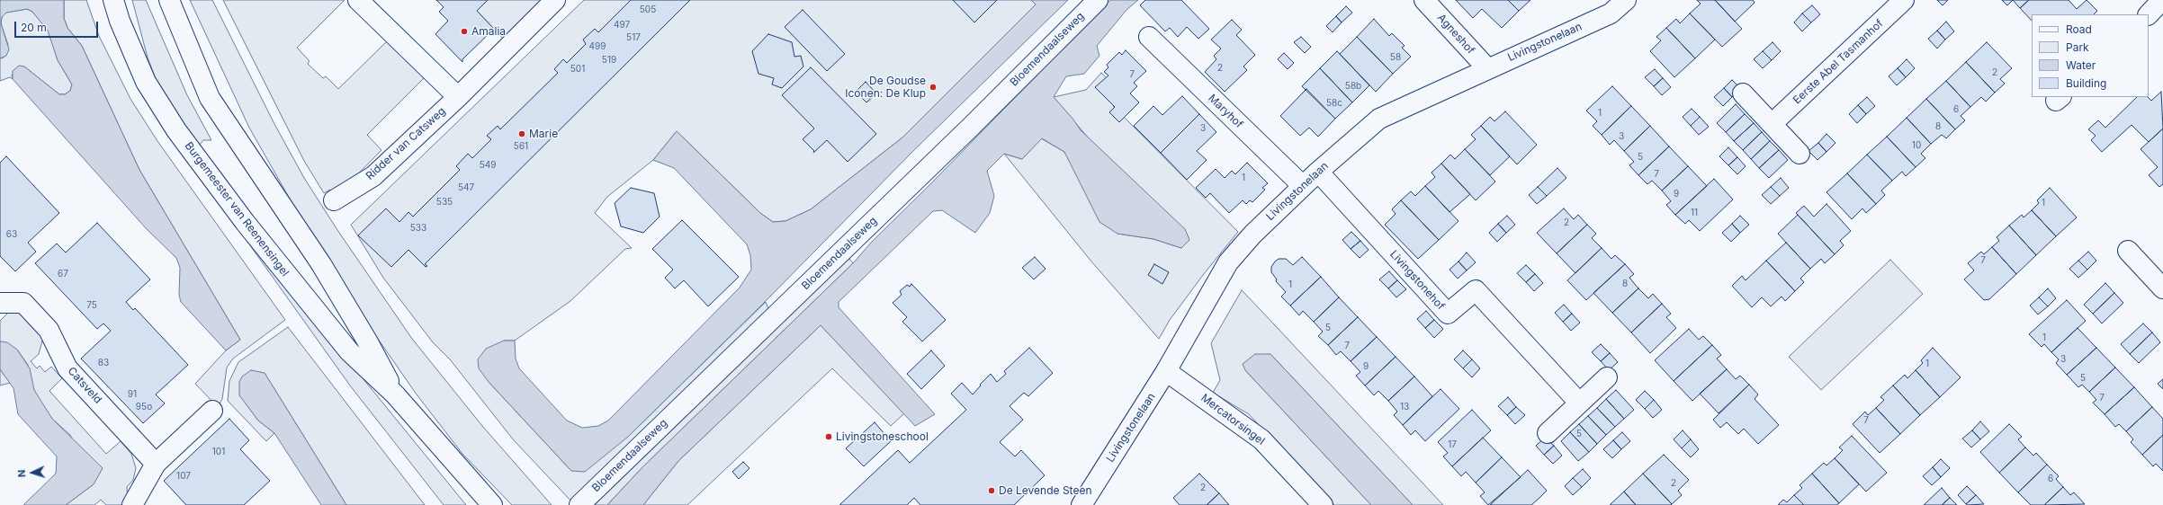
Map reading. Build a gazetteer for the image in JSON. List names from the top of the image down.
{
  "streets": {
    "street": [
      "Agneshof",
      "Livingstonelaan",
      "Bloemendaalseweg",
      "Eerste Abel Tasmanhof",
      "Maryhof",
      "Ridder van Catsweg",
      "Burgemeester van Reenensingel",
      "Livingstonehof",
      "Catsveld",
      "Mercatorsingel"
    ]
  },
  "crossings": [
    ["Agneshof", "Livingstonelaan"],
    ["Livingstonelaan", "Maryhof"],
    ["Livingstonelaan", "Livingstonehof"],
    ["Livingstonelaan", "Mercatorsingel"]
  ],
  "places": [
    "Amalia",
    "De Goudse Iconen: De Klup",
    "Marie",
    "Livingstoneschool",
    "De Levende Steen"
  ],
  "house_numbers": [
    "505",
    "497",
    "517",
    "499",
    "58",
    "519",
    "2",
    "501",
    "2",
    "7",
    "58b",
    "58c",
    "6",
    "1",
    "8",
    "3",
    "3",
    "10",
    "561",
    "5",
    "549",
    "7",
    "1",
    "547",
    "9",
    "535",
    "1",
    "11",
    "2",
    "533",
    "63",
    "7",
    "67",
    "8",
    "1",
    "75",
    "5",
    "1",
    "7",
    "3",
    "83",
    "1",
    "9",
    "5",
    "91",
    "7",
    "95o",
    "13",
    "7",
    "5",
    "17",
    "101",
    "107",
    "6",
    "2",
    "2"
  ],
  "legend": [
    "Road",
    "Park",
    "Water",
    "Building"
  ],
  "scale_bar": "20 m",
  "north": "left"
}
